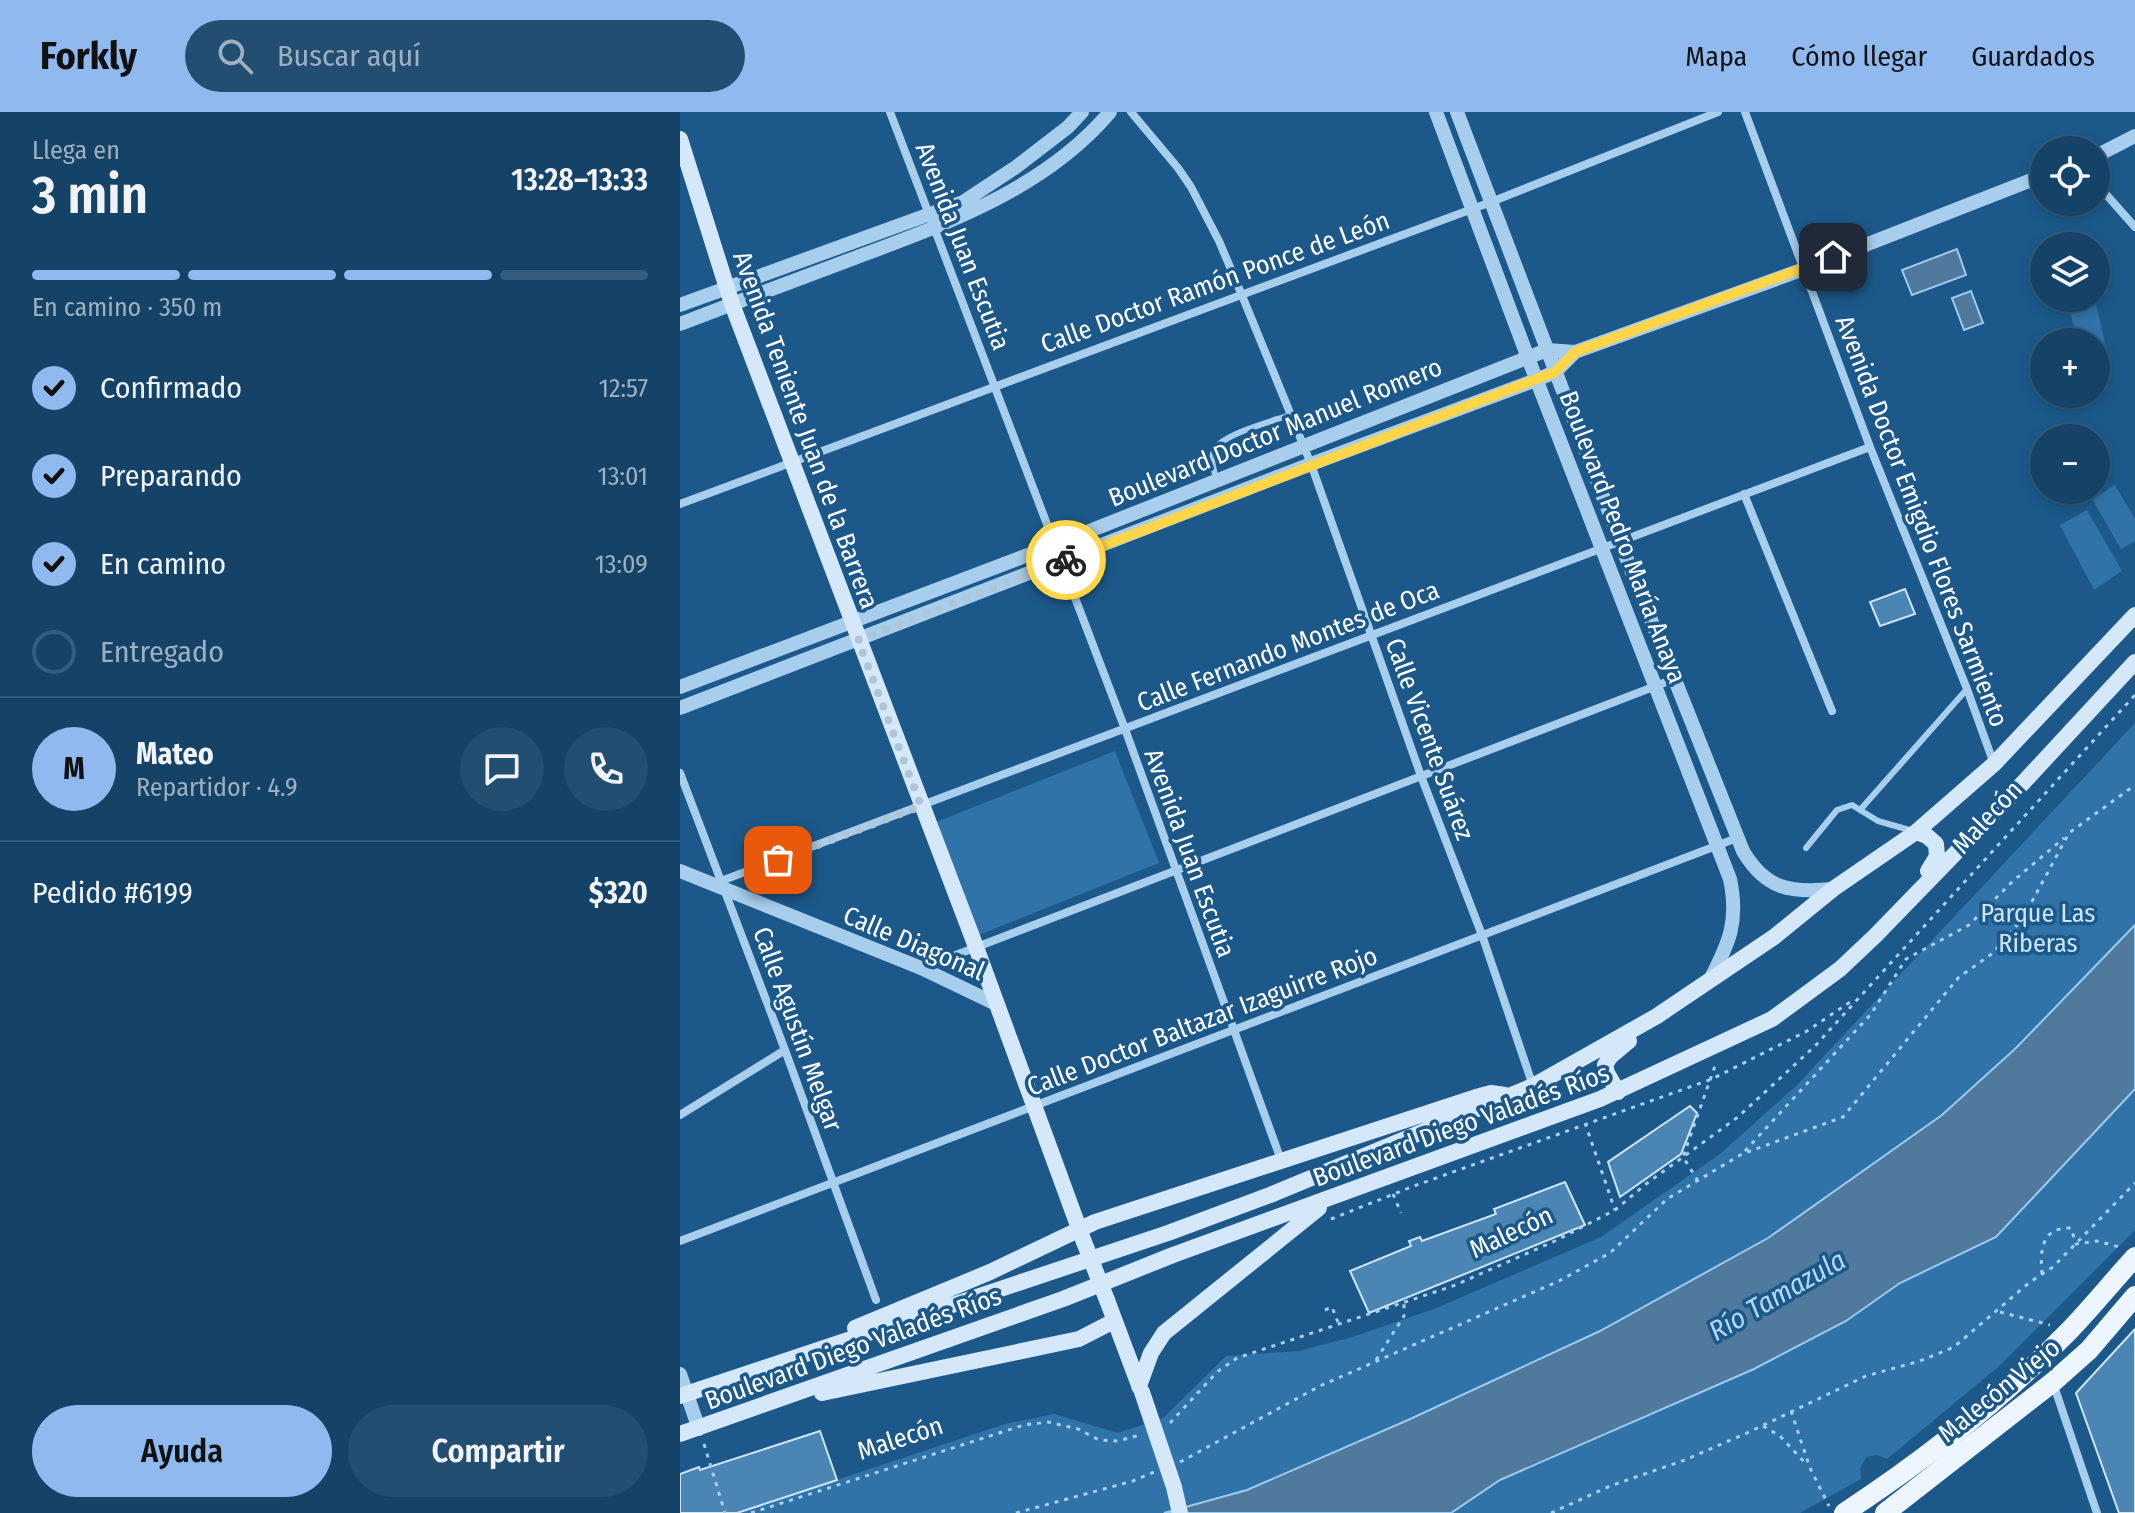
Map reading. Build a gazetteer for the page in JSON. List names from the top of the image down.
{
  "streets": {
    "main road": ["Avenida Teniente Juan de la Barrera", "Boulevard Diego Valadés Ríos", "Malecón Viejo"],
    "street": [
      "Avenida Juan Escutia",
      "Calle Doctor Ramón Ponce de León",
      "Boulevard Doctor Manuel Romero",
      "Avenida Doctor Emigdio Flores Sarmiento",
      "Boulevard Pedro María Anaya",
      "Calle Fernando Montes de Oca",
      "Calle Vicente Suárez",
      "Calle Diagonal",
      "Calle Doctor Baltazar Izaguirre Rojo",
      "Calle Agustín Melgar"
    ],
    "path": ["Malecón"]
  },
  "crossings": [
    ["Avenida Juan Escutia", "Calle Doctor Ramón Ponce de León"],
    ["Avenida Juan Escutia", "Boulevard Doctor Manuel Romero"],
    ["Avenida Juan Escutia", "Calle Fernando Montes de Oca"],
    ["Avenida Juan Escutia", "Calle Doctor Baltazar Izaguirre Rojo"],
    ["Calle Doctor Ramón Ponce de León", "Avenida Teniente Juan de la Barrera"],
    ["Calle Doctor Ramón Ponce de León", "Boulevard Pedro María Anaya"],
    ["Calle Doctor Ramón Ponce de León", "Calle Vicente Suárez"],
    ["Avenida Teniente Juan de la Barrera", "Boulevard Doctor Manuel Romero"],
    ["Avenida Teniente Juan de la Barrera", "Calle Fernando Montes de Oca"],
    ["Avenida Teniente Juan de la Barrera", "Calle Diagonal"],
    ["Avenida Teniente Juan de la Barrera", "Calle Doctor Baltazar Izaguirre Rojo"],
    ["Boulevard Doctor Manuel Romero", "Avenida Doctor Emigdio Flores Sarmiento"],
    ["Boulevard Doctor Manuel Romero", "Boulevard Pedro María Anaya"],
    ["Boulevard Doctor Manuel Romero", "Calle Vicente Suárez"],
    ["Avenida Doctor Emigdio Flores Sarmiento", "Calle Fernando Montes de Oca"],
    ["Avenida Doctor Emigdio Flores Sarmiento", "Boulevard Diego Valadés Ríos"],
    ["Boulevard Pedro María Anaya", "Calle Fernando Montes de Oca"],
    ["Boulevard Pedro María Anaya", "Calle Doctor Baltazar Izaguirre Rojo"],
    ["Boulevard Pedro María Anaya", "Boulevard Diego Valadés Ríos"],
    ["Calle Fernando Montes de Oca", "Calle Vicente Suárez"],
    ["Calle Fernando Montes de Oca", "Calle Diagonal"],
    ["Calle Fernando Montes de Oca", "Calle Agustín Melgar"],
    ["Calle Vicente Suárez", "Calle Doctor Baltazar Izaguirre Rojo"],
    ["Calle Vicente Suárez", "Boulevard Diego Valadés Ríos"],
    ["Calle Diagonal", "Calle Agustín Melgar"],
    ["Calle Doctor Baltazar Izaguirre Rojo", "Calle Agustín Melgar"]
  ],
  "water": ["Río Tamazula"],
  "parks": ["Parque Las Riberas"],
  "page": {
    "header": "Forkly",
    "search": "Buscar aquí",
    "nav": ["Mapa", "Cómo llegar", "Guardados"],
    "heading": ["3 min", "Llega en", "13:28–13:33"],
    "panel": [
      "Mateo",
      "Repartidor · 4.9",
      "Pedido #6199",
      "$320"
    ],
    "map_buttons": ["+", "−"],
    "bar": "En camino · 350 m",
    "list": [
      ["Confirmado", "12:57"],
      ["Preparando", "13:01"],
      ["En camino", "13:09"],
      "Entregado"
    ],
    "round": "M",
    "buttons": ["Ayuda", "Compartir"]
  }
}
